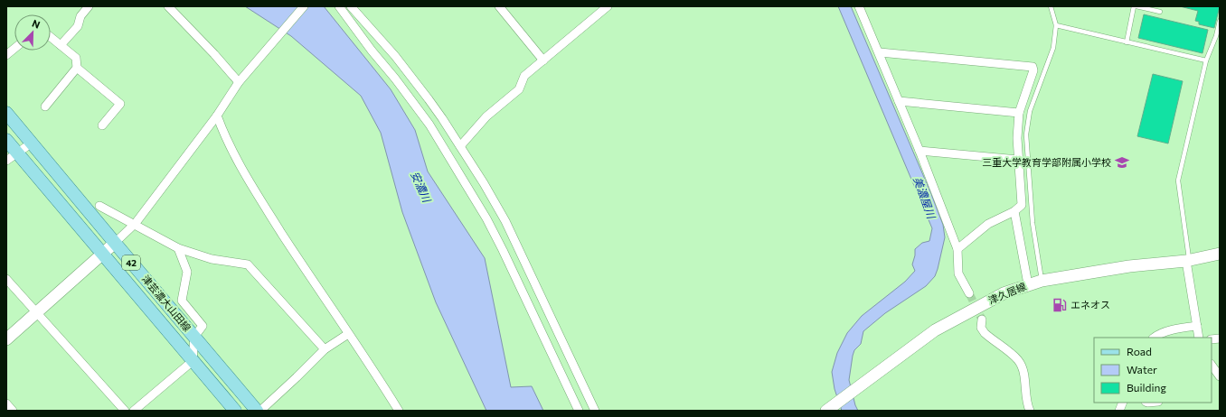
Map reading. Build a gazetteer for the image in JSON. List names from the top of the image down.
{
  "streets": {
    "main road": ["42", "津久居線", "津芸濃大山田線"]
  },
  "water": ["安濃川", "美濃屋川"],
  "places": {
    "school or university": ["三重大学教育学部附属小学校"],
    "fuel station": ["エネオス"]
  },
  "legend": ["Road", "Water", "Building"],
  "north": "top right"
}
